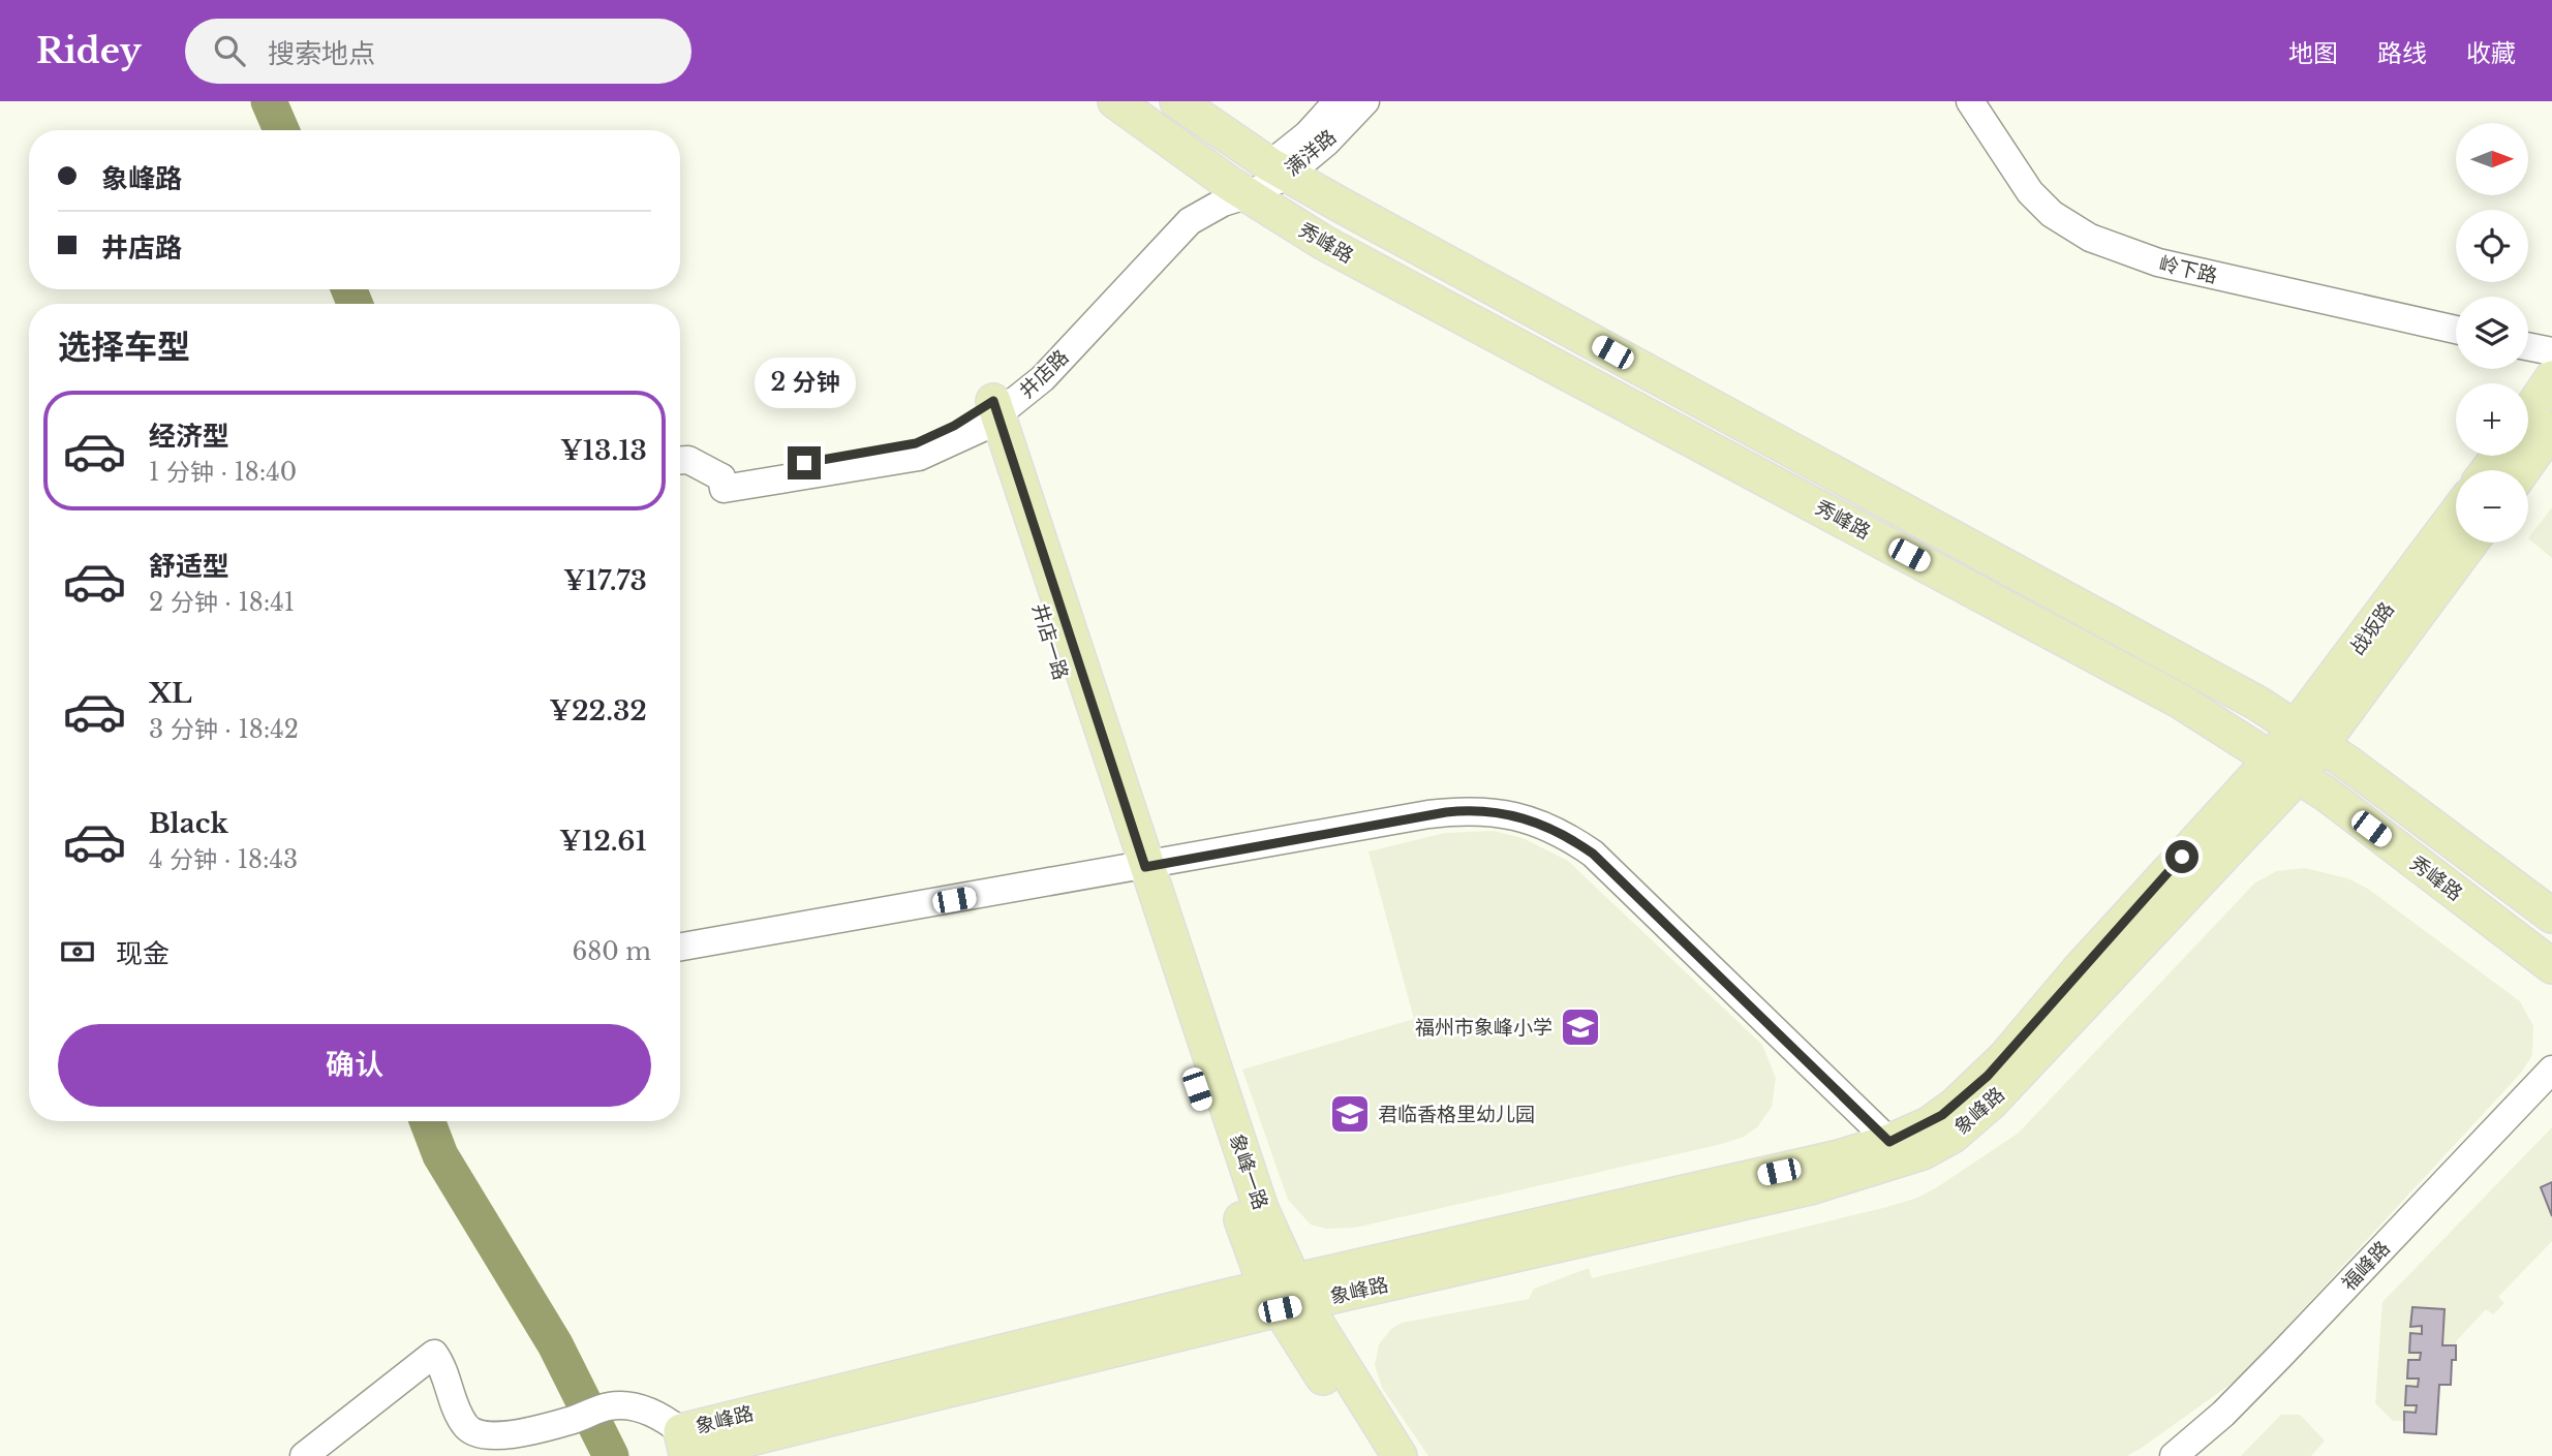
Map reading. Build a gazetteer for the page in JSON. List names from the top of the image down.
{
  "streets": {
    "main road": [
      "秀峰路",
      "战坂路",
      "井店一路",
      "象峰路",
      "象峰一路"
    ],
    "street": [
      "满洋路",
      "岭下路",
      "井店路",
      "福峰路"
    ]
  },
  "crossings": [
    ["满洋路", "井店路"],
    ["秀峰路", "井店路"],
    ["秀峰路", "战坂路"],
    ["秀峰路", "象峰路"],
    ["井店路", "井店一路"],
    ["战坂路", "象峰路"],
    ["井店一路", "象峰一路"],
    ["象峰路", "象峰一路"]
  ],
  "places": {
    "school or university": ["福州市象峰小学", "君临香格里幼儿园"]
  },
  "north": "right",
  "page": {
    "header": "Ridey",
    "search": "搜索地点",
    "nav": ["地图", "路线", "收藏"],
    "map_buttons": ["+", "−"],
    "banner": ["象峰路", "井店路"],
    "heading": "选择车型",
    "bubble": "2 分钟",
    "list": [
      {
        "name": "经济型",
        "note": "1 分钟 · 18:40",
        "value": "¥13.13"
      },
      {
        "name": "舒适型",
        "note": "2 分钟 · 18:41",
        "value": "¥17.73"
      },
      {
        "name": "XL",
        "note": "3 分钟 · 18:42",
        "value": "¥22.32"
      },
      {
        "name": "Black",
        "note": "4 分钟 · 18:43",
        "value": "¥12.61"
      }
    ],
    "pay": ["现金", "680 m"],
    "buttons": "确认"
  }
}
